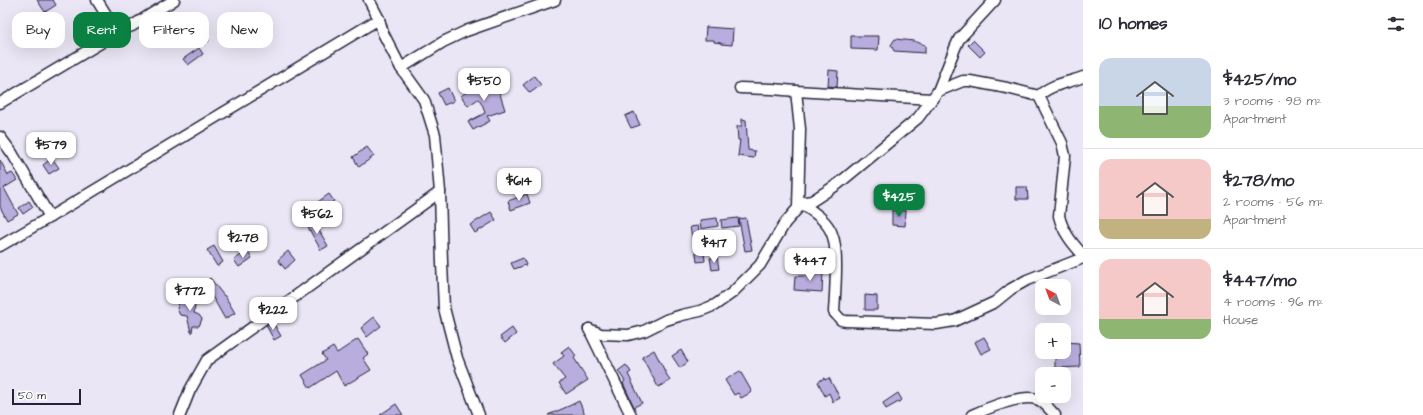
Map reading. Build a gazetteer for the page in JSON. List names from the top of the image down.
{
  "scale_bar": "50 m",
  "north": "top left",
  "page": {
    "heading": "10 homes",
    "chip": [
      "Buy",
      "Rent",
      "Filters",
      "New"
    ],
    "list": [
      {
        "name": "$425/mo",
        "note": "3 rooms · 98 m² · Apartment"
      },
      {
        "name": "$278/mo",
        "note": "2 rooms · 56 m² · Apartment"
      },
      {
        "name": "$447/mo",
        "note": "4 rooms · 96 m² · House"
      }
    ],
    "price": [
      "$550",
      "$579",
      "$614",
      "$425",
      "$562",
      "$278",
      "$417",
      "$447",
      "$772",
      "$222"
    ],
    "map_buttons": ["+", "−"],
    "scale": "50 m"
  }
}
